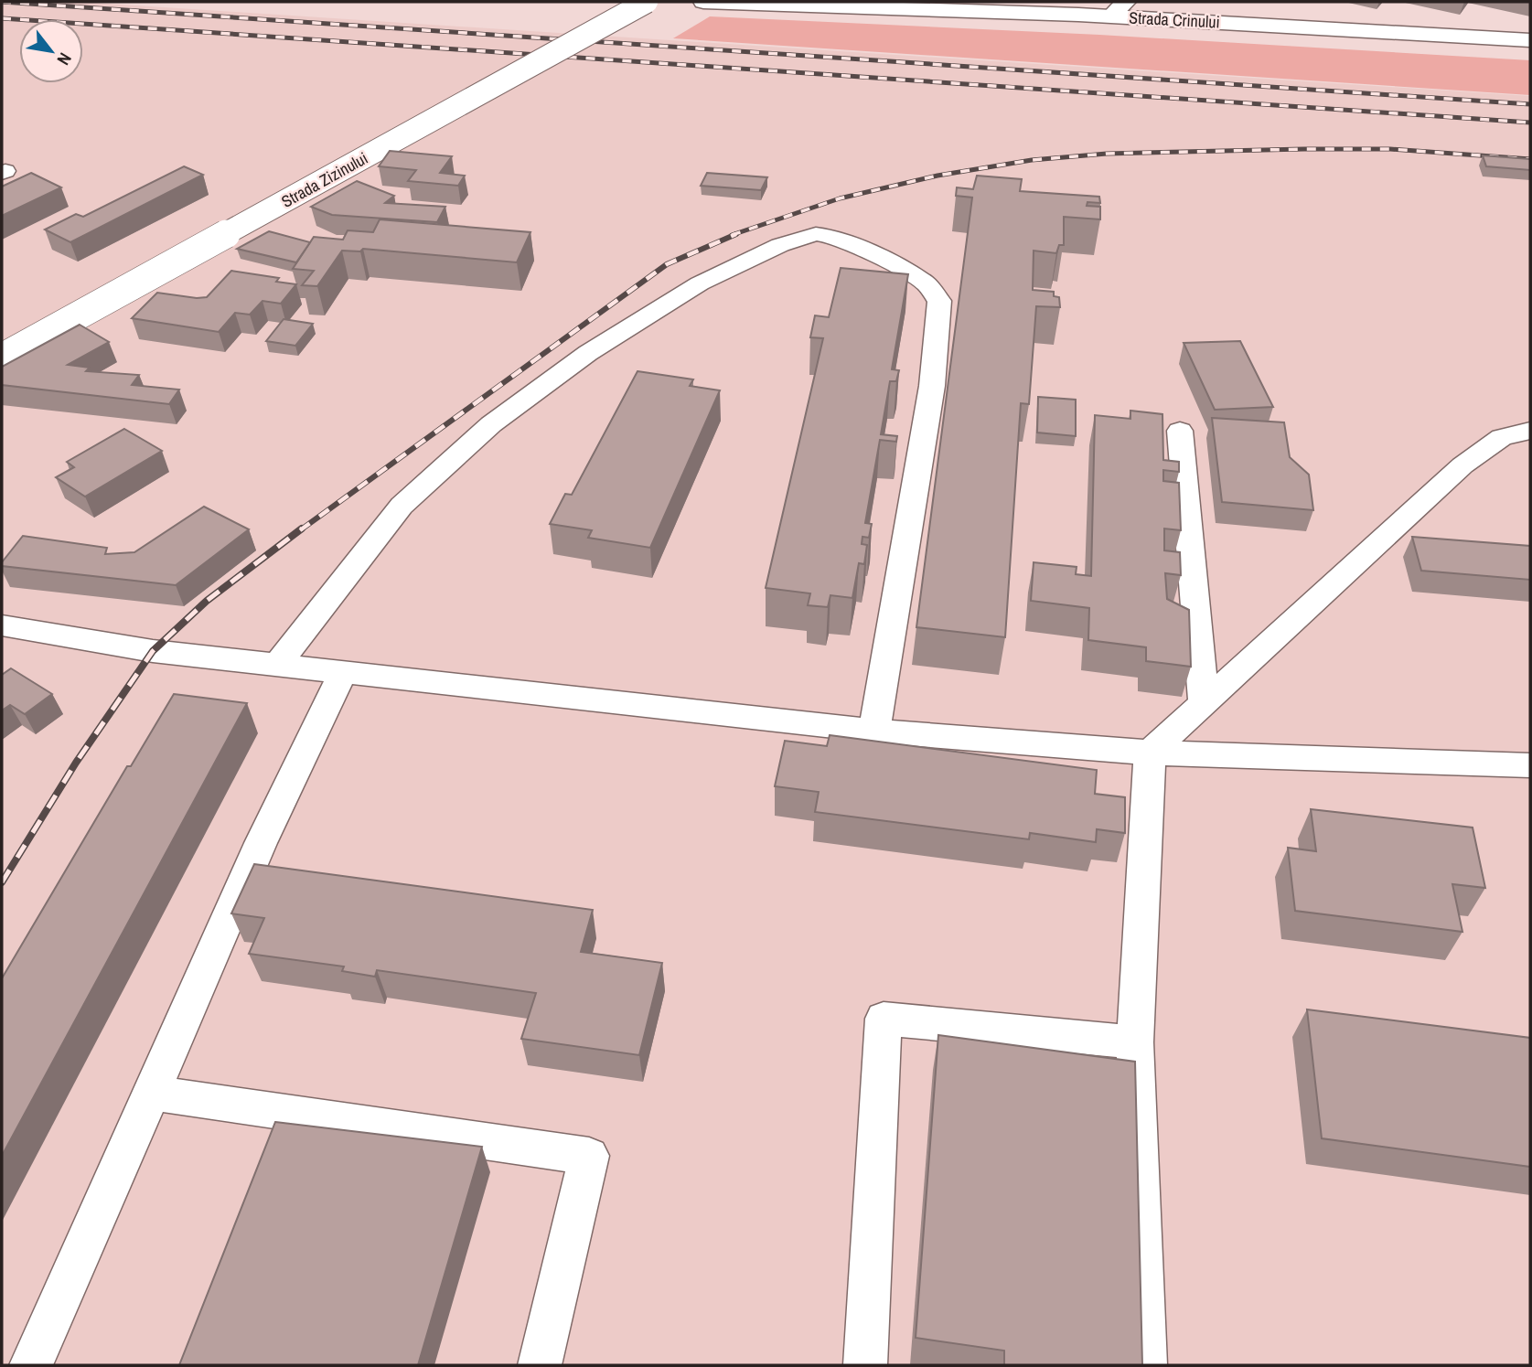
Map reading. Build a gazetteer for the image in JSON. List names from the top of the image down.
{
  "streets": {
    "street": ["Strada Crinului", "Strada Zizinului"]
  },
  "north": "bottom right"
}
